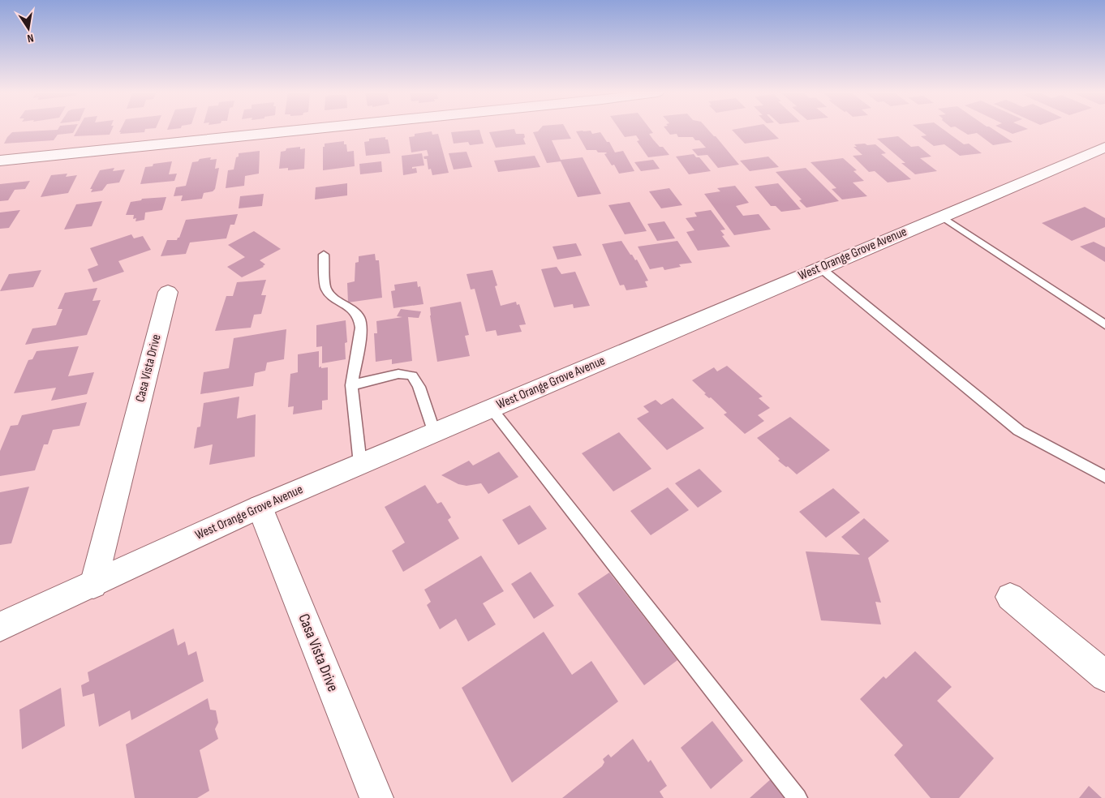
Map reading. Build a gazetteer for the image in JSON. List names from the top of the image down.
{
  "streets": {
    "street": ["West Orange Grove Avenue", "Casa Vista Drive"]
  },
  "crossings": [
    ["West Orange Grove Avenue", "Casa Vista Drive"]
  ],
  "north": "bottom"
}
